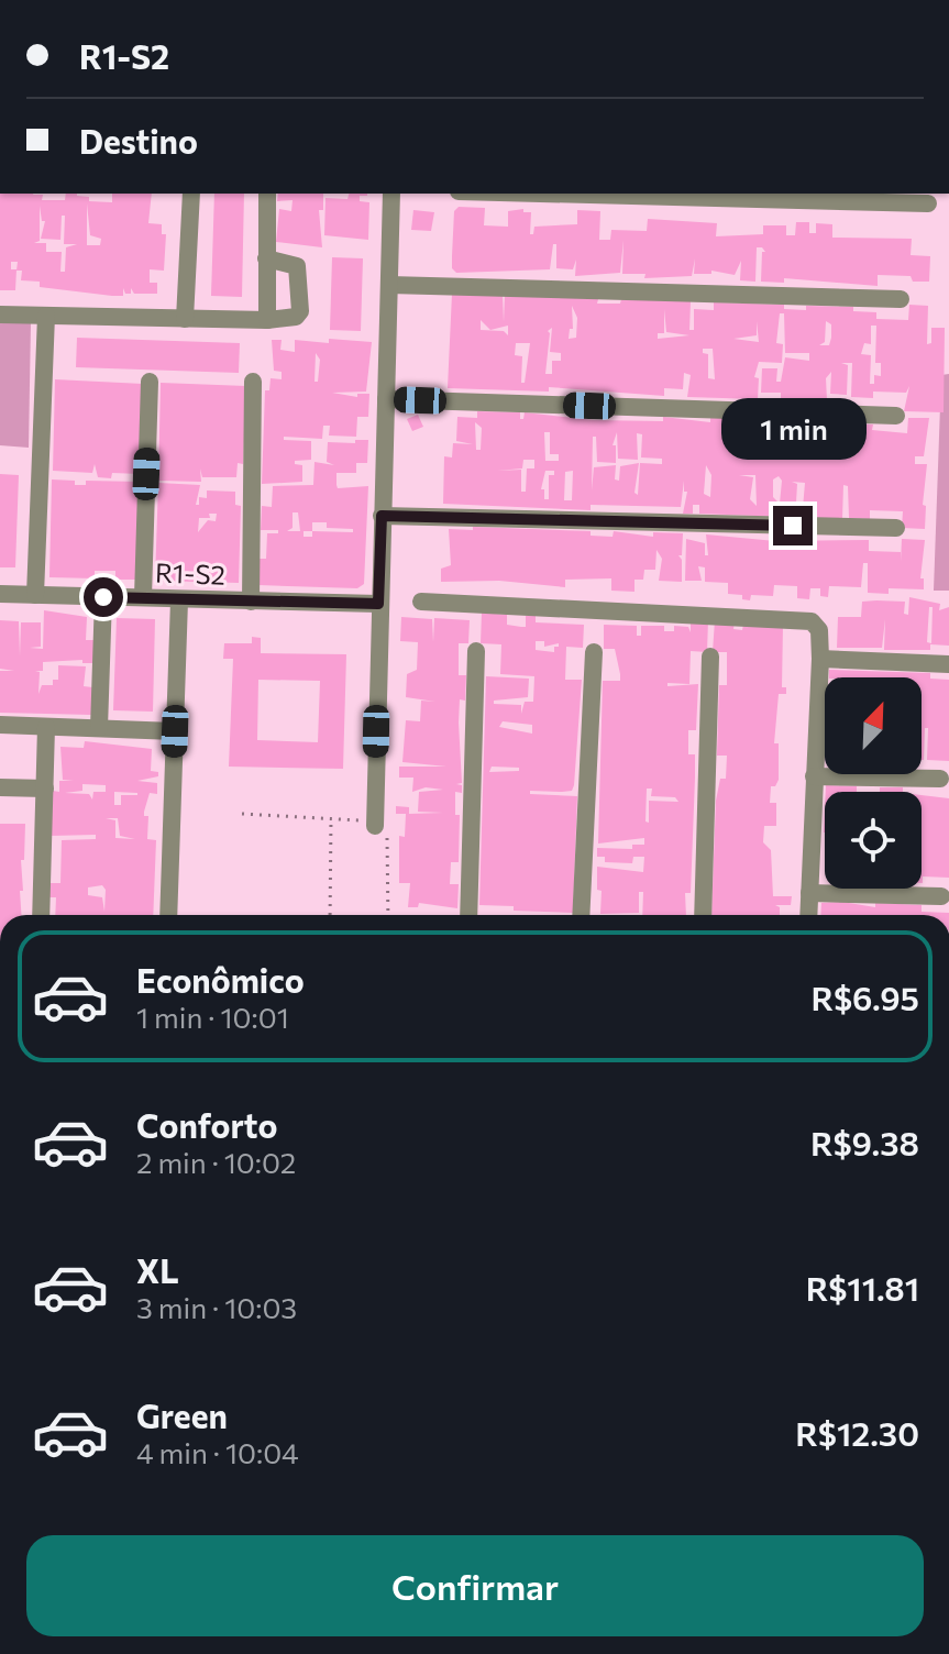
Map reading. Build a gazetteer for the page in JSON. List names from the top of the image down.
{
  "streets": {
    "street": ["R1-S2"]
  },
  "north": "top right",
  "page": {
    "banner": ["R1-S2", "Destino"],
    "bubble": "1 min",
    "list": [
      {
        "name": "Econômico",
        "note": "1 min · 10:01",
        "value": "R$6.95"
      },
      {
        "name": "Conforto",
        "note": "2 min · 10:02",
        "value": "R$9.38"
      },
      {
        "name": "XL",
        "note": "3 min · 10:03",
        "value": "R$11.81"
      },
      {
        "name": "Green",
        "note": "4 min · 10:04",
        "value": "R$12.30"
      }
    ],
    "buttons": "Confirmar"
  }
}
